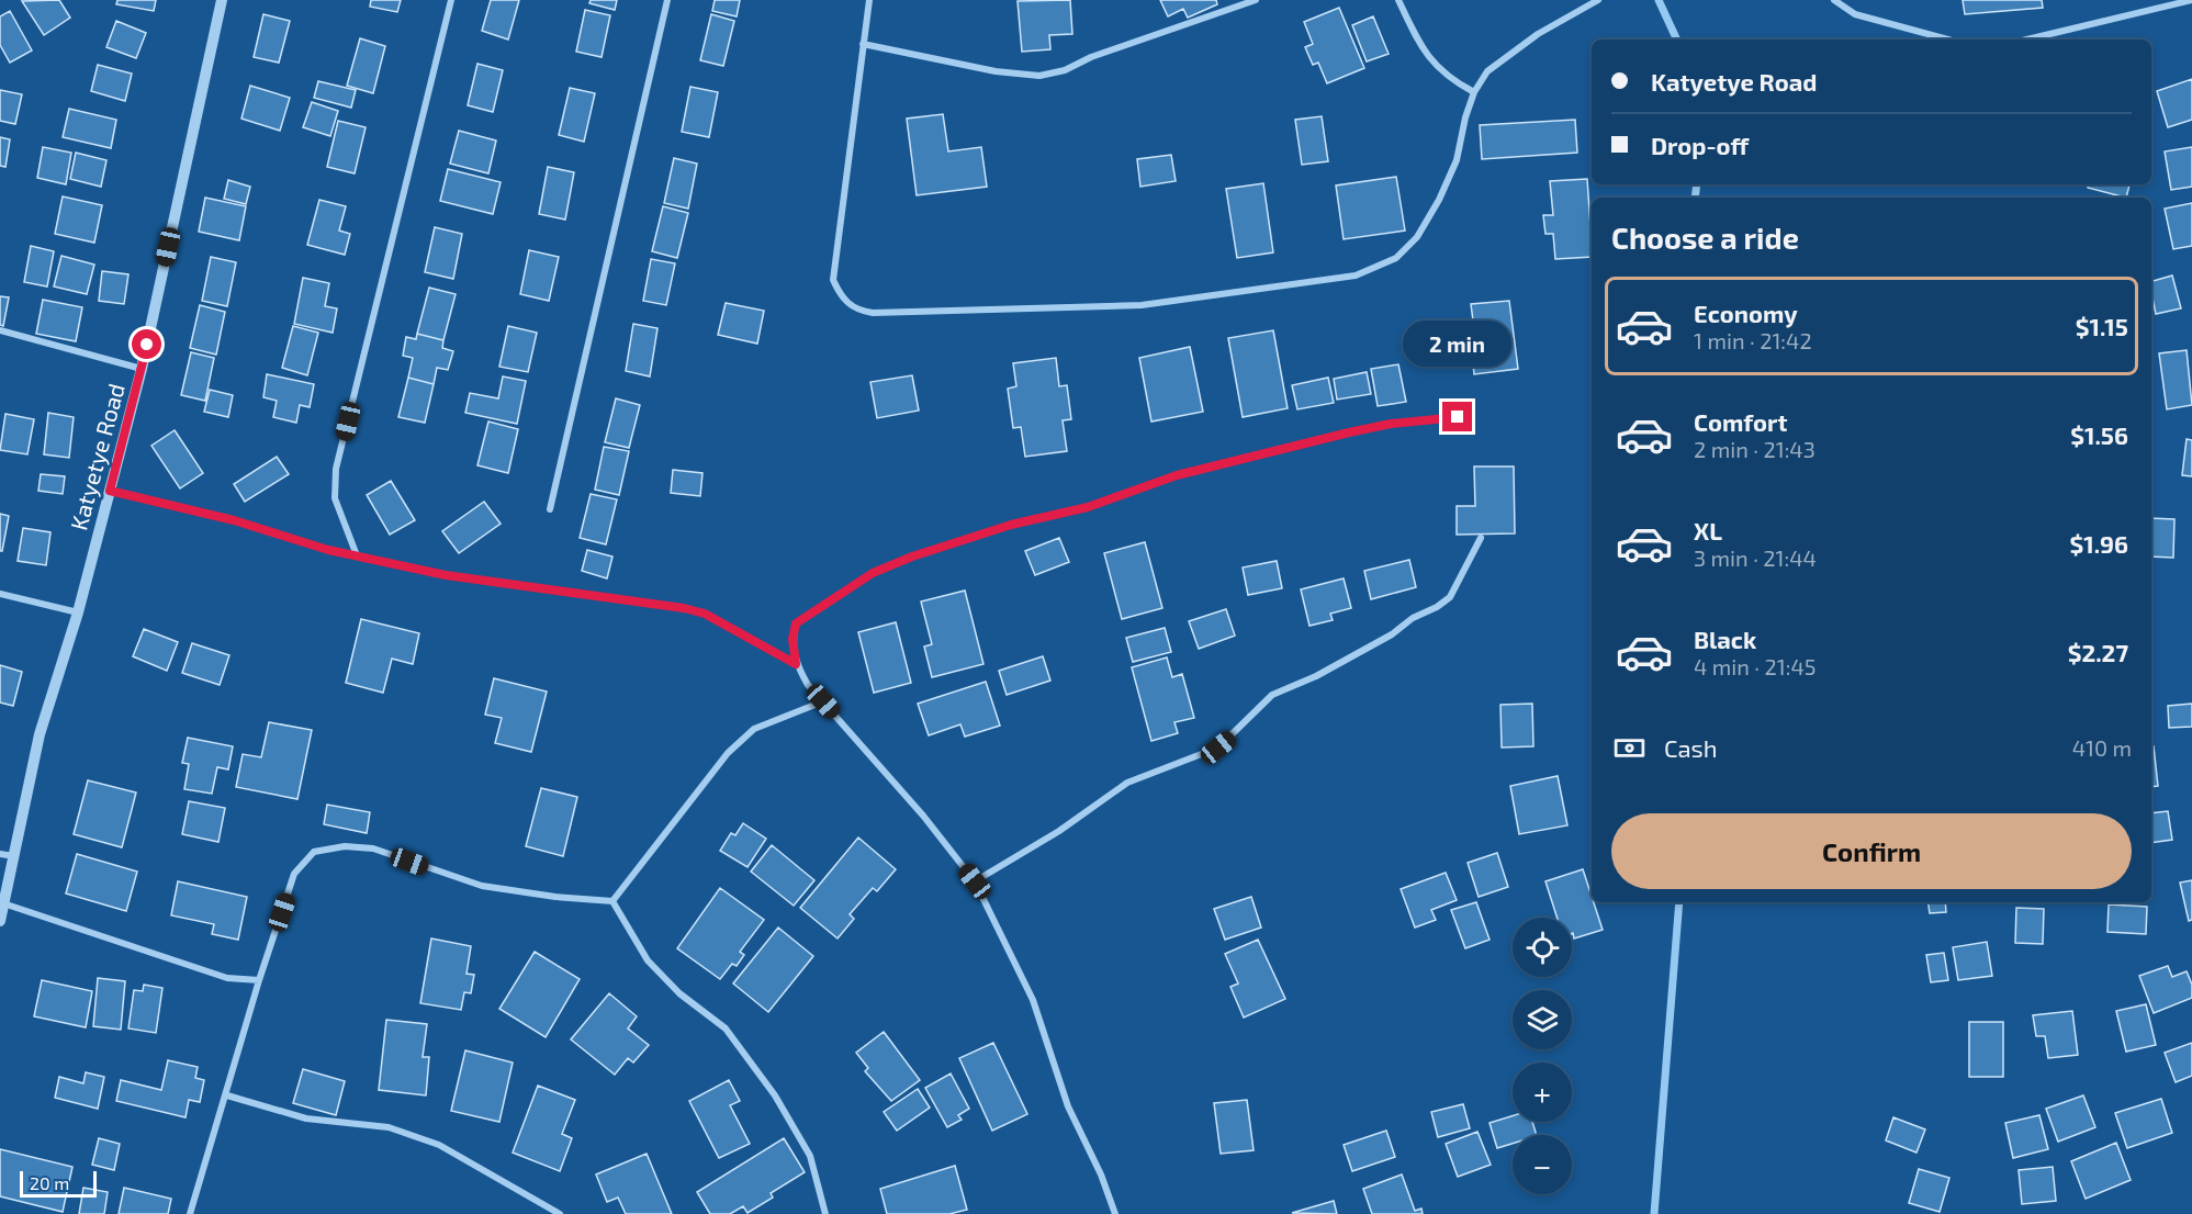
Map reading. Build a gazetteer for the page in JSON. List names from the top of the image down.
{
  "streets": {
    "street": ["Katyetye Road"]
  },
  "scale_bar": "20 m",
  "page": {
    "banner": ["Katyetye Road", "Drop-off"],
    "heading": "Choose a ride",
    "list": [
      {
        "name": "Economy",
        "note": "1 min · 21:42",
        "value": "$1.15"
      },
      {
        "name": "Comfort",
        "note": "2 min · 21:43",
        "value": "$1.56"
      },
      {
        "name": "XL",
        "note": "3 min · 21:44",
        "value": "$1.96"
      },
      {
        "name": "Black",
        "note": "4 min · 21:45",
        "value": "$2.27"
      }
    ],
    "bubble": "2 min",
    "pay": ["Cash", "410 m"],
    "buttons": "Confirm",
    "map_buttons": ["+", "−"],
    "scale": "20 m"
  }
}
